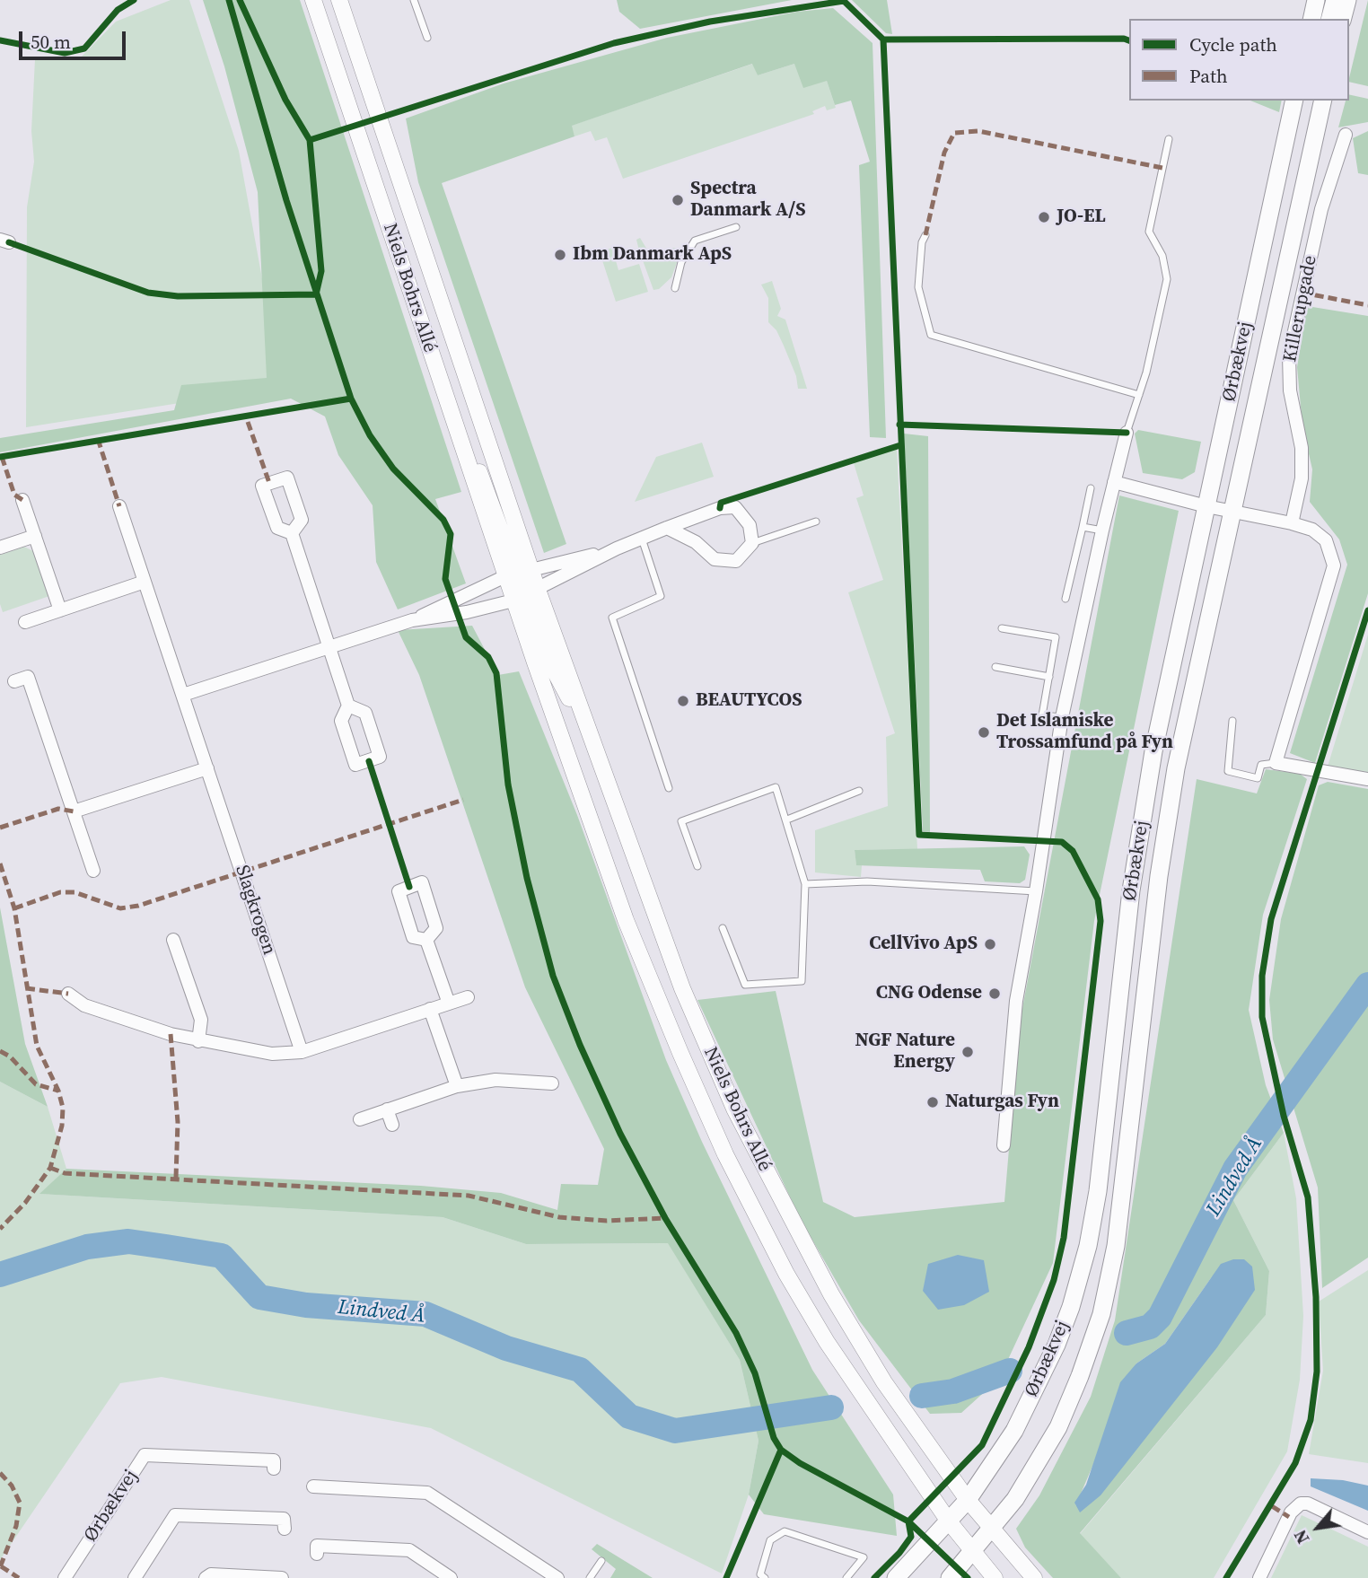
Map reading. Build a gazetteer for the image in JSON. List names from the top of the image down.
{
  "streets": {
    "main road": ["Ørbækvej"],
    "street": ["Niels Bohrs Allé", "Killerupgade", "Slagkrogen"]
  },
  "crossings": [
    ["Niels Bohrs Allé", "Ørbækvej"]
  ],
  "water": ["Lindved Å"],
  "places": [
    "Spectra Danmark A/S",
    "JO-EL",
    "Ibm Danmark ApS",
    "BEAUTYCOS",
    "Det Islamiske Trossamfund på Fyn",
    "CellVivo ApS",
    "CNG Odense",
    "NGF Nature Energy",
    "Naturgas Fyn"
  ],
  "legend": ["Cycle path", "Path"],
  "scale_bar": "50 m",
  "north": "bottom left"
}
